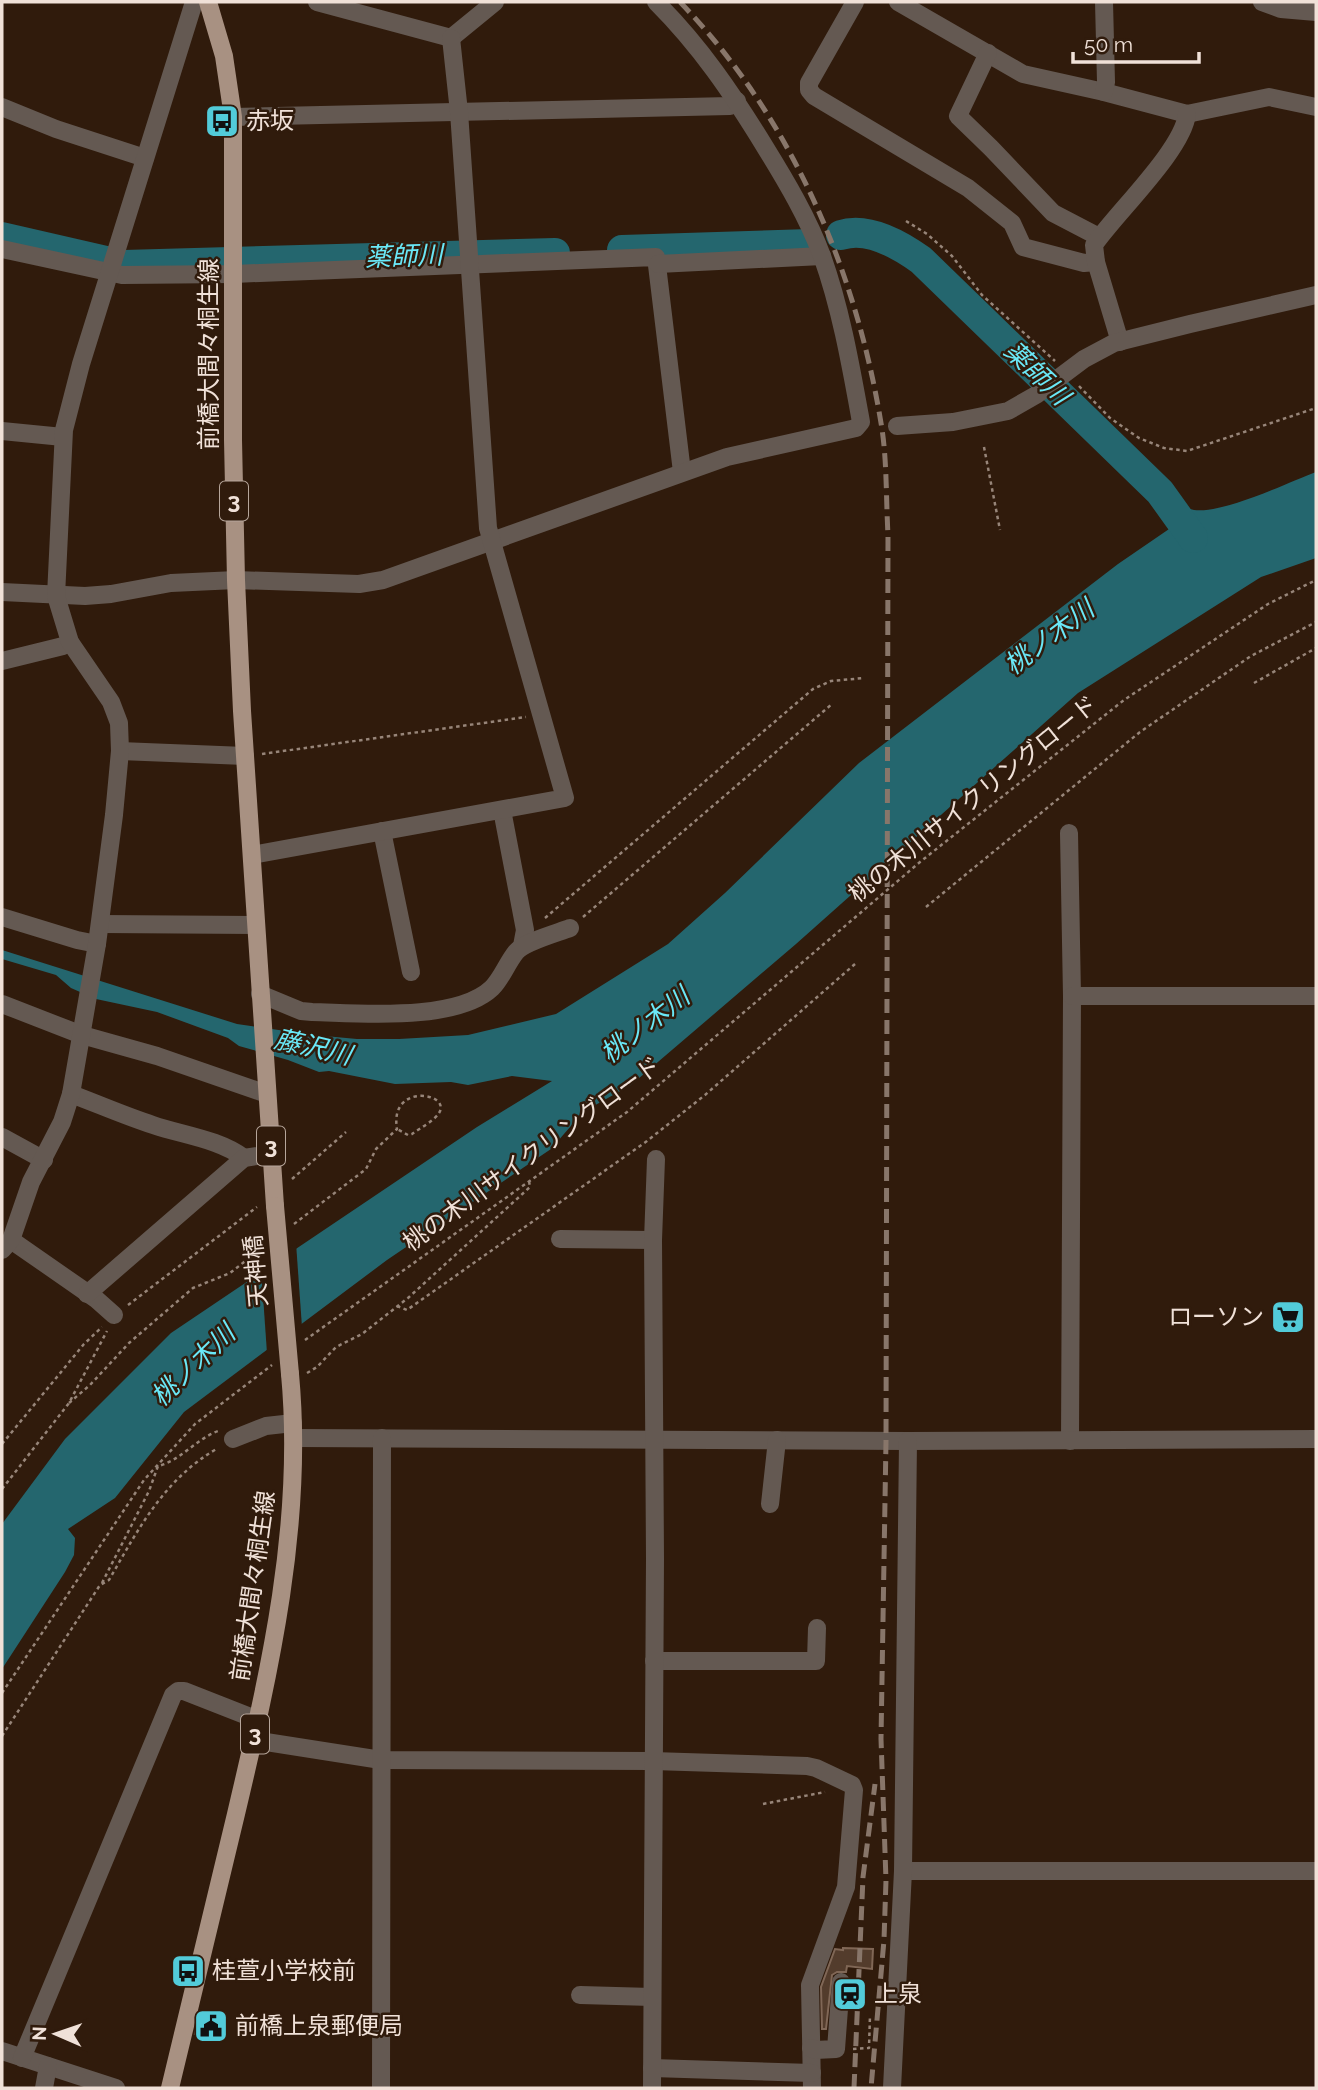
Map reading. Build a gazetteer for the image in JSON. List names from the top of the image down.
{
  "streets": {
    "main road": ["前橋大間々桐生線", "3", "天神橋"],
    "path": ["桃の木川サイクリングロード"]
  },
  "crossings": [
    ["前橋大間々桐生線", "3"],
    ["前橋大間々桐生線", "天神橋"],
    ["3", "天神橋"]
  ],
  "water": ["薬師川", "桃ノ木川", "藤沢川"],
  "places": {
    "bus stop": ["赤坂", "桂萱小学校前"],
    "supermarket": ["ローソン"],
    "station": ["上泉"],
    "public building": ["前橋上泉郵便局"]
  },
  "scale_bar": "50 m",
  "north": "left"
}
